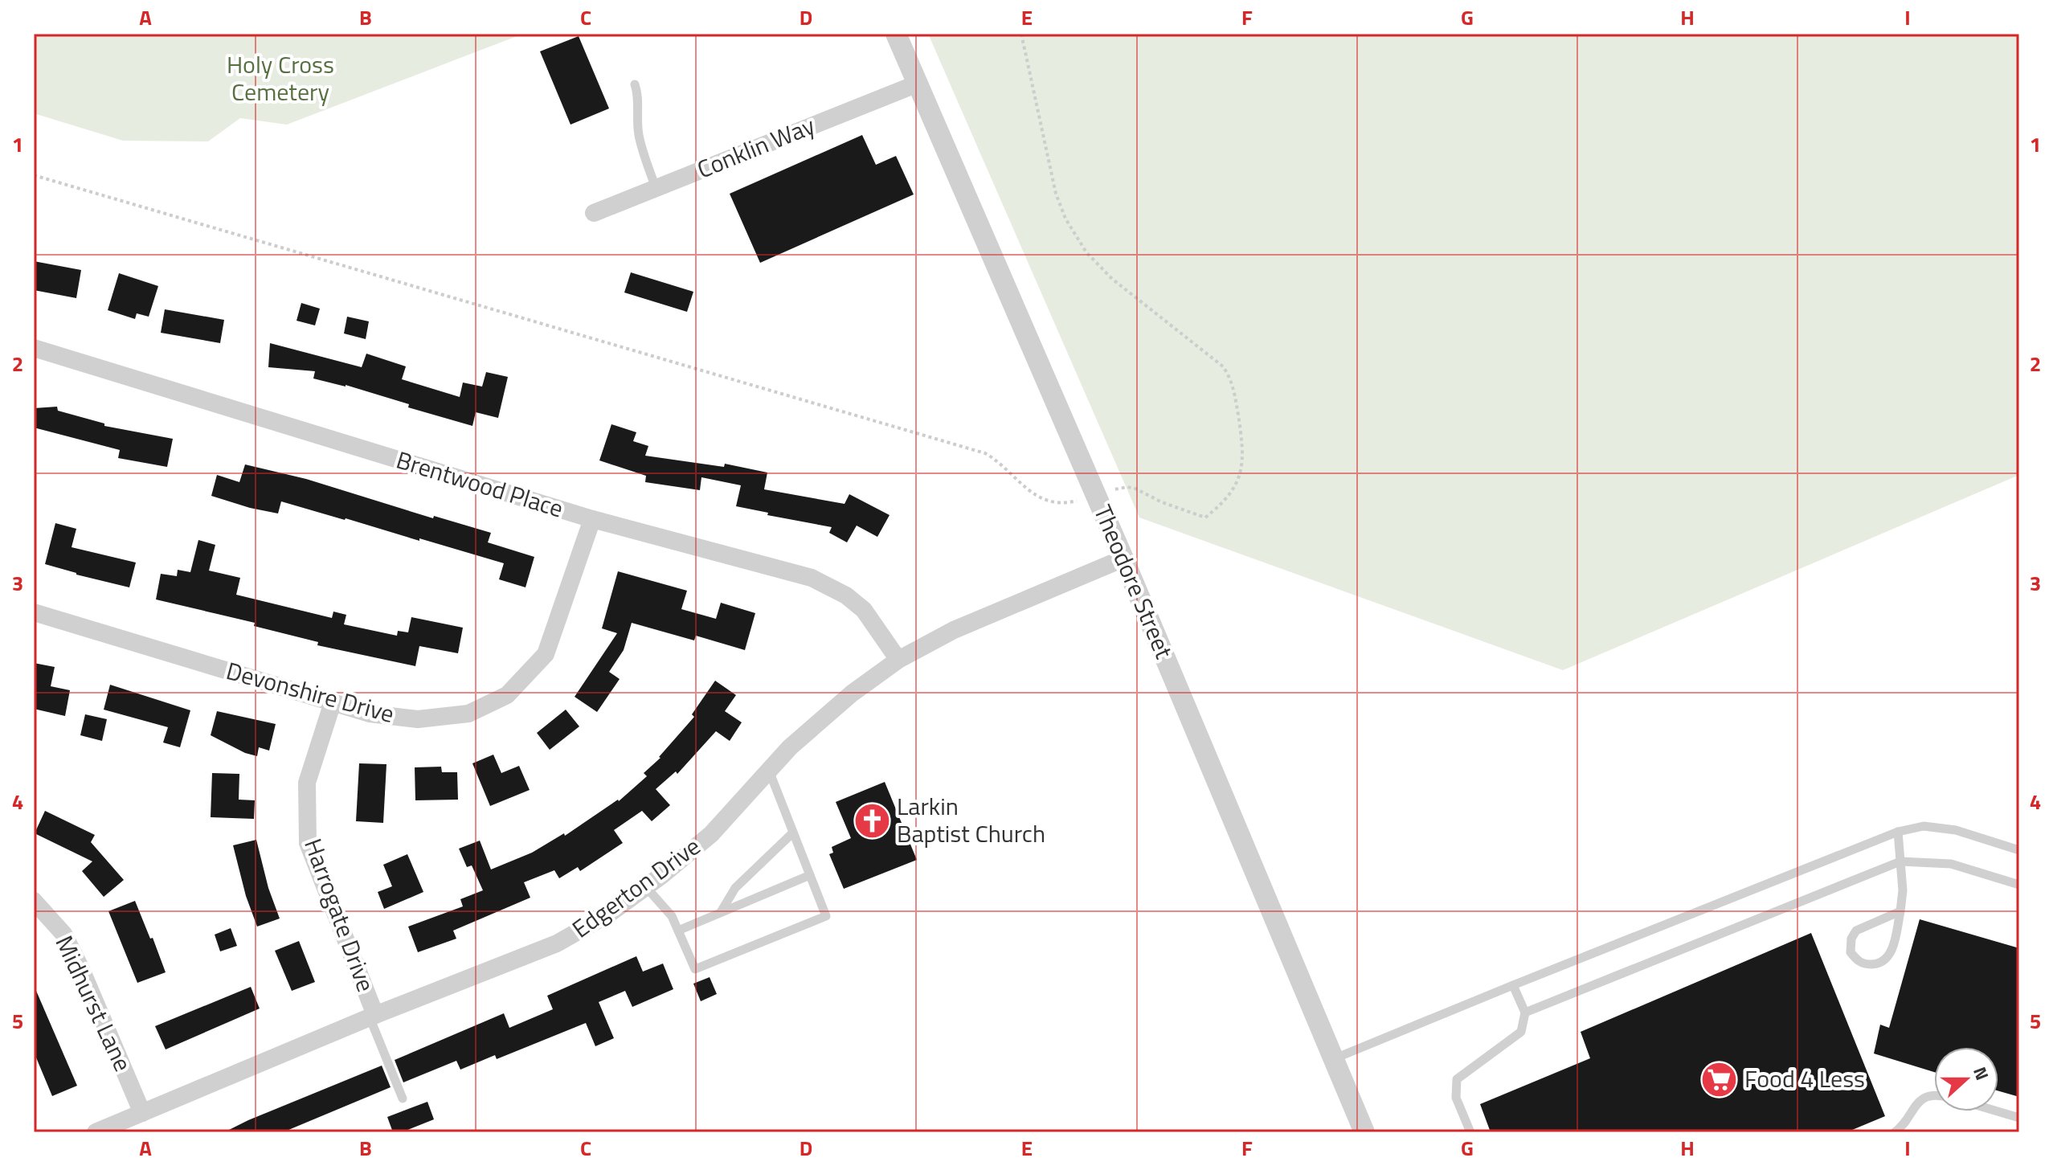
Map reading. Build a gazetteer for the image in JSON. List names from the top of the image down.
{
  "streets": {
    "street": [
      "Conklin Way",
      "Brentwood Place",
      "Theodore Street",
      "Devonshire Drive",
      "Edgerton Drive",
      "Harrogate Drive",
      "Midhurst Lane"
    ]
  },
  "crossings": [
    ["Conklin Way", "Theodore Street"],
    ["Brentwood Place", "Devonshire Drive"],
    ["Brentwood Place", "Edgerton Drive"],
    ["Theodore Street", "Edgerton Drive"],
    ["Devonshire Drive", "Harrogate Drive"],
    ["Edgerton Drive", "Harrogate Drive"],
    ["Edgerton Drive", "Midhurst Lane"]
  ],
  "parks": ["Holy Cross Cemetery"],
  "places": {
    "church": ["Larkin Baptist Church"],
    "supermarket": ["Food 4 Less"]
  },
  "north": "right",
  "grid": {
    "columns": [
      "A",
      "B",
      "C",
      "D",
      "E",
      "F",
      "G",
      "H",
      "I"
    ],
    "rows": [
      "1",
      "2",
      "3",
      "4",
      "5"
    ]
  }
}
